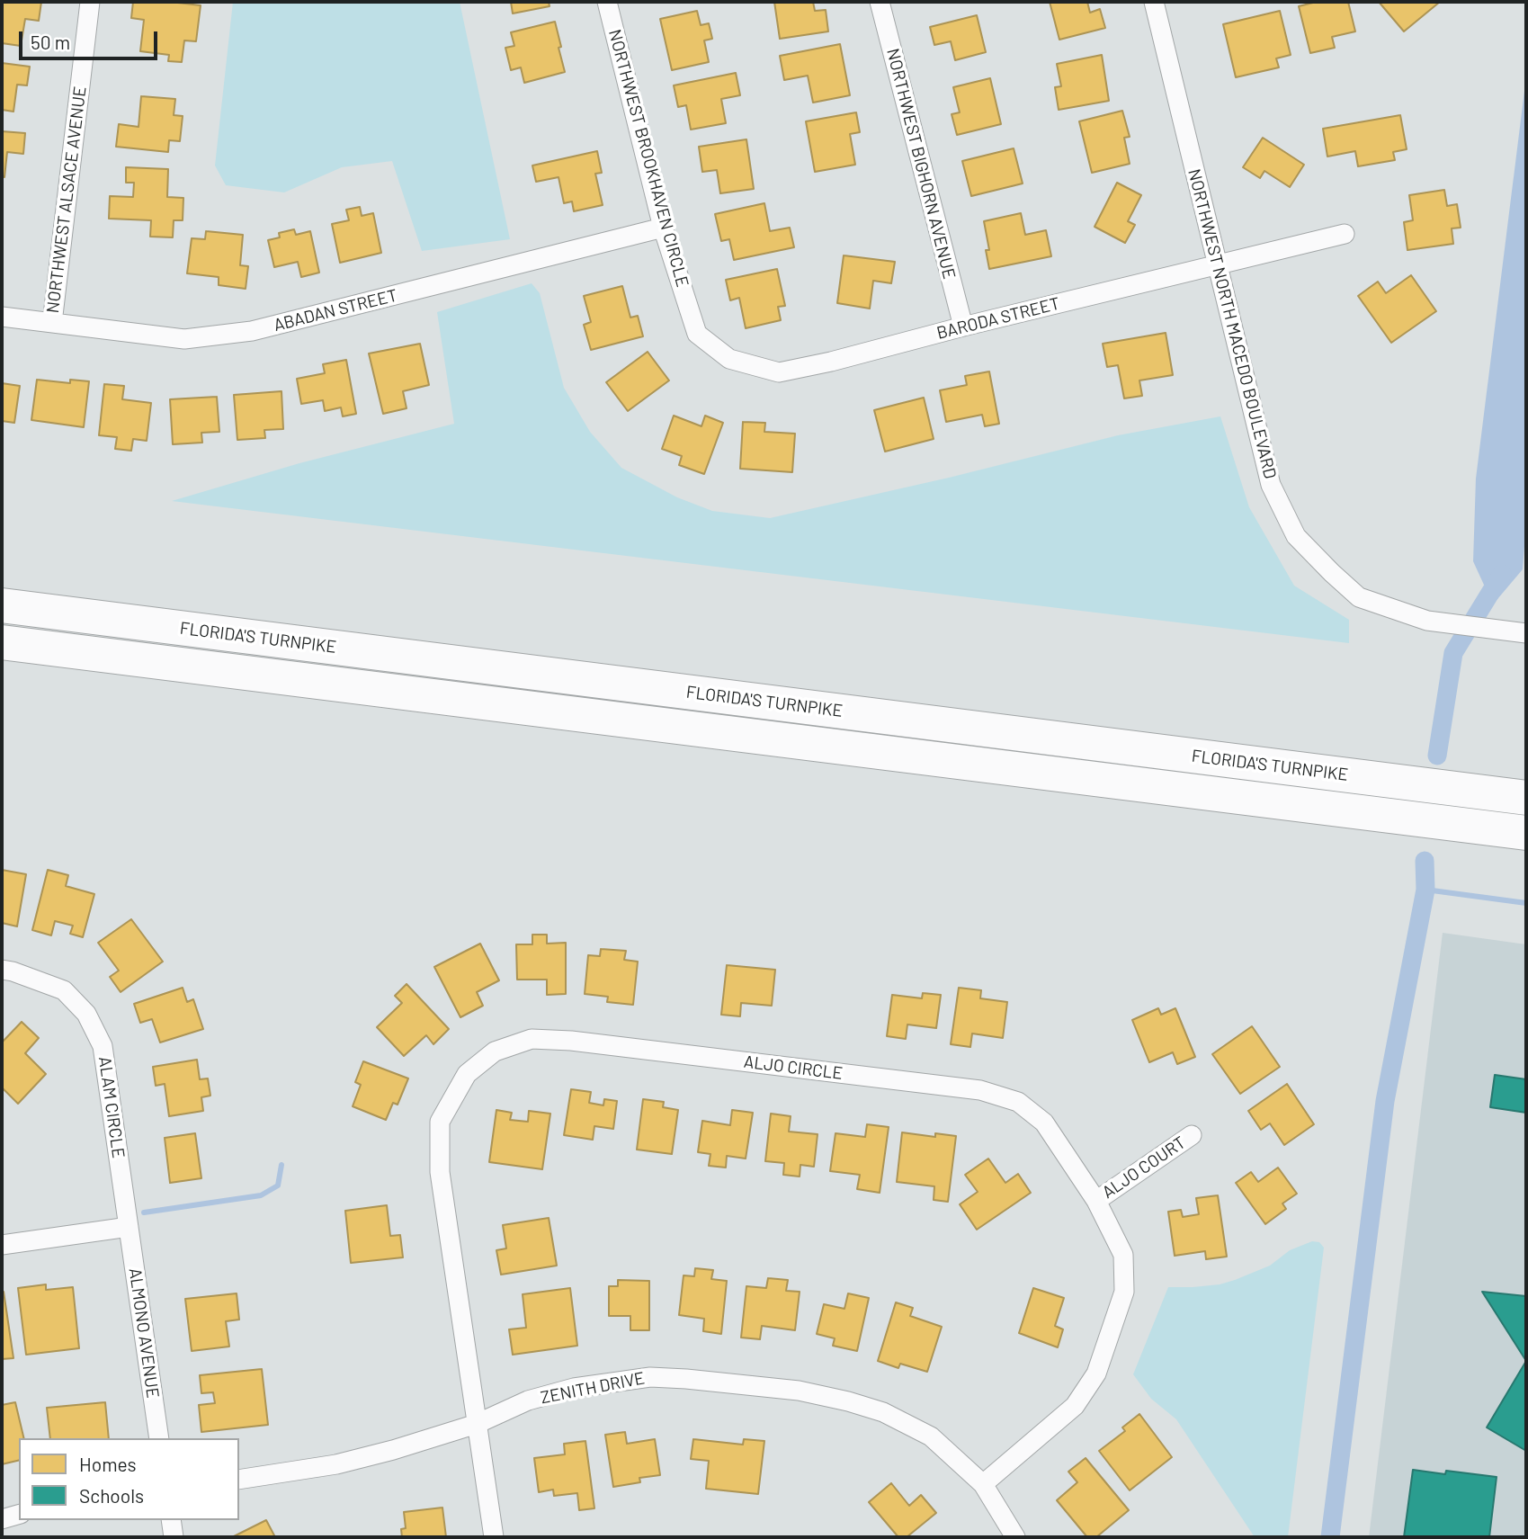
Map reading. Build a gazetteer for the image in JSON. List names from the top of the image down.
{
  "streets": {
    "highway": ["FLORIDA'S TURNPIKE"],
    "street": [
      "NORTHWEST BROOKHAVEN CIRCLE",
      "NORTHWEST BIGHORN AVENUE",
      "NORTHWEST ALSACE AVENUE",
      "ABADAN STREET",
      "BARODA STREET",
      "NORTHWEST NORTH MACEDO BOULEVARD",
      "ALJO CIRCLE",
      "ALAM CIRCLE",
      "ALJO COURT",
      "ALMONO AVENUE",
      "ZENITH DRIVE"
    ]
  },
  "crossings": [
    ["NORTHWEST BROOKHAVEN CIRCLE", "ABADAN STREET"],
    ["NORTHWEST BROOKHAVEN CIRCLE", "BARODA STREET"],
    ["NORTHWEST BIGHORN AVENUE", "BARODA STREET"],
    ["NORTHWEST ALSACE AVENUE", "ABADAN STREET"],
    ["BARODA STREET", "NORTHWEST NORTH MACEDO BOULEVARD"],
    ["ALJO CIRCLE", "ALJO COURT"],
    ["ALJO CIRCLE", "ZENITH DRIVE"],
    ["ALAM CIRCLE", "ALMONO AVENUE"]
  ],
  "legend": ["Homes", "Schools"],
  "scale_bar": "50 m"
}
